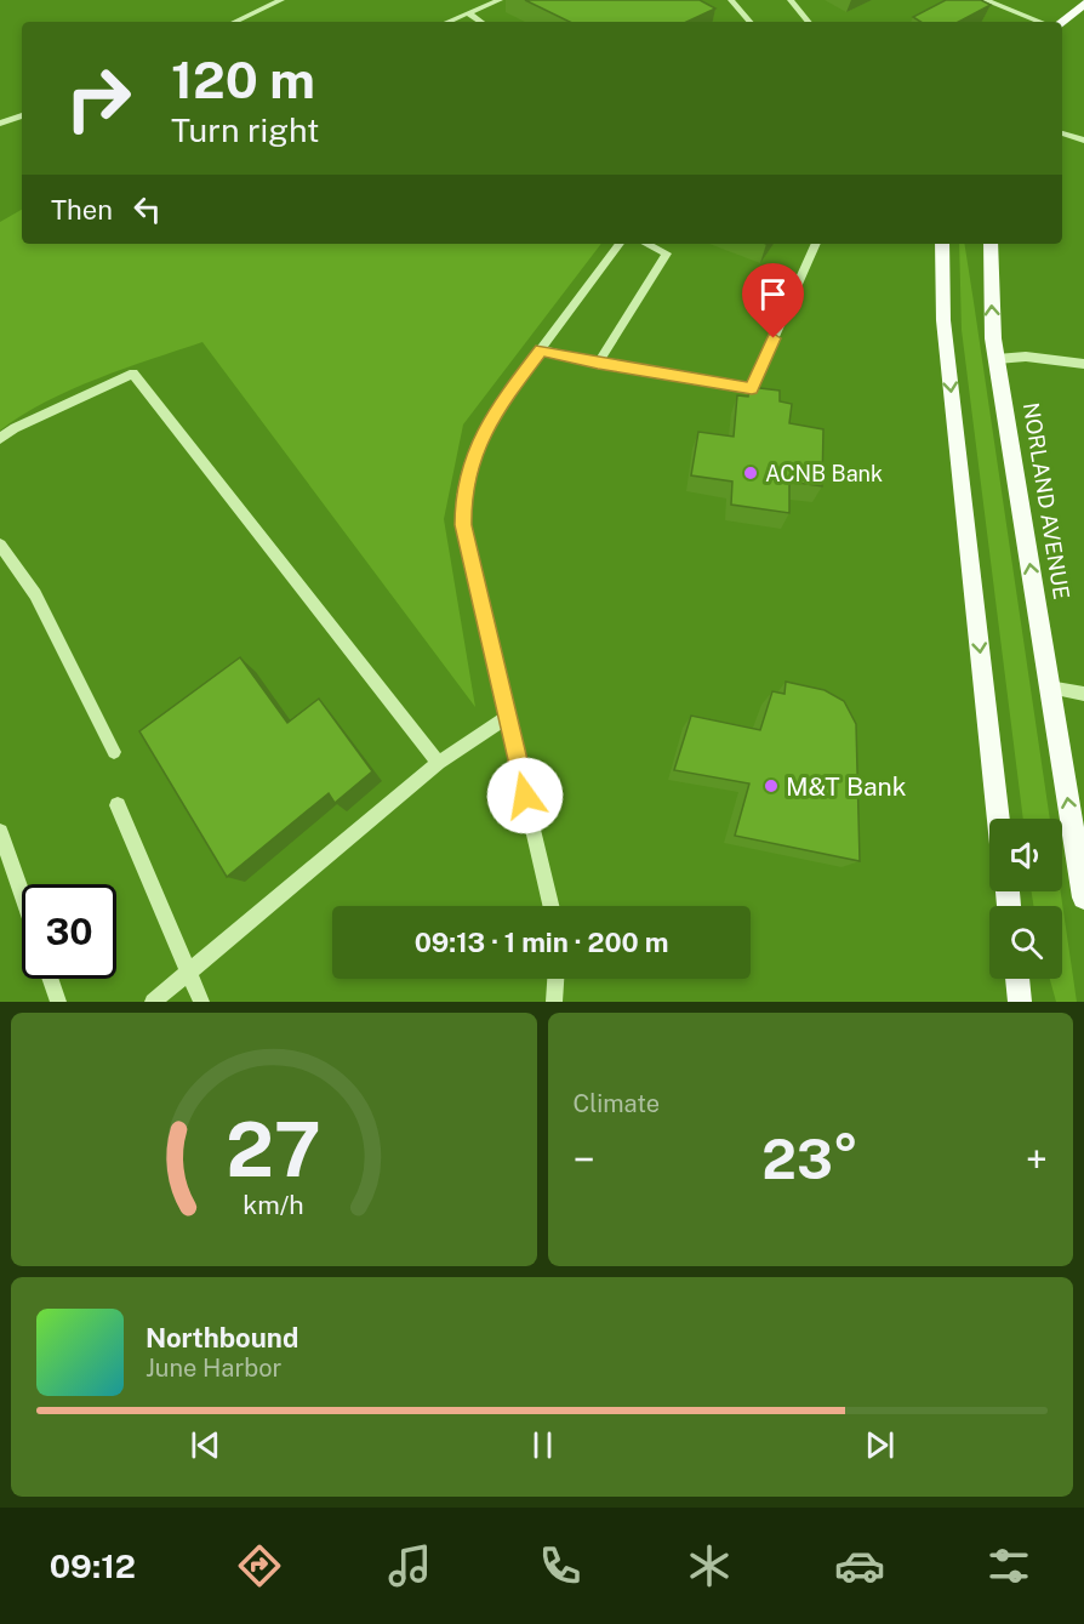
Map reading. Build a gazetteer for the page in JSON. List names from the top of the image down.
{
  "streets": {
    "main road": ["NORLAND AVENUE"]
  },
  "places": ["ACNB Bank", "M&T Bank"],
  "page": {
    "turn": ["120 m", "Turn right"],
    "then": "Then",
    "limit": "30",
    "trip": "09:13 · 1 min · 200 m",
    "tile": "Climate",
    "heat": ["−", "23°", "+"],
    "song": ["Northbound", "June Harbor"],
    "tabs": "09:12",
    "gauge": ["27", "km/h"]
  }
}
